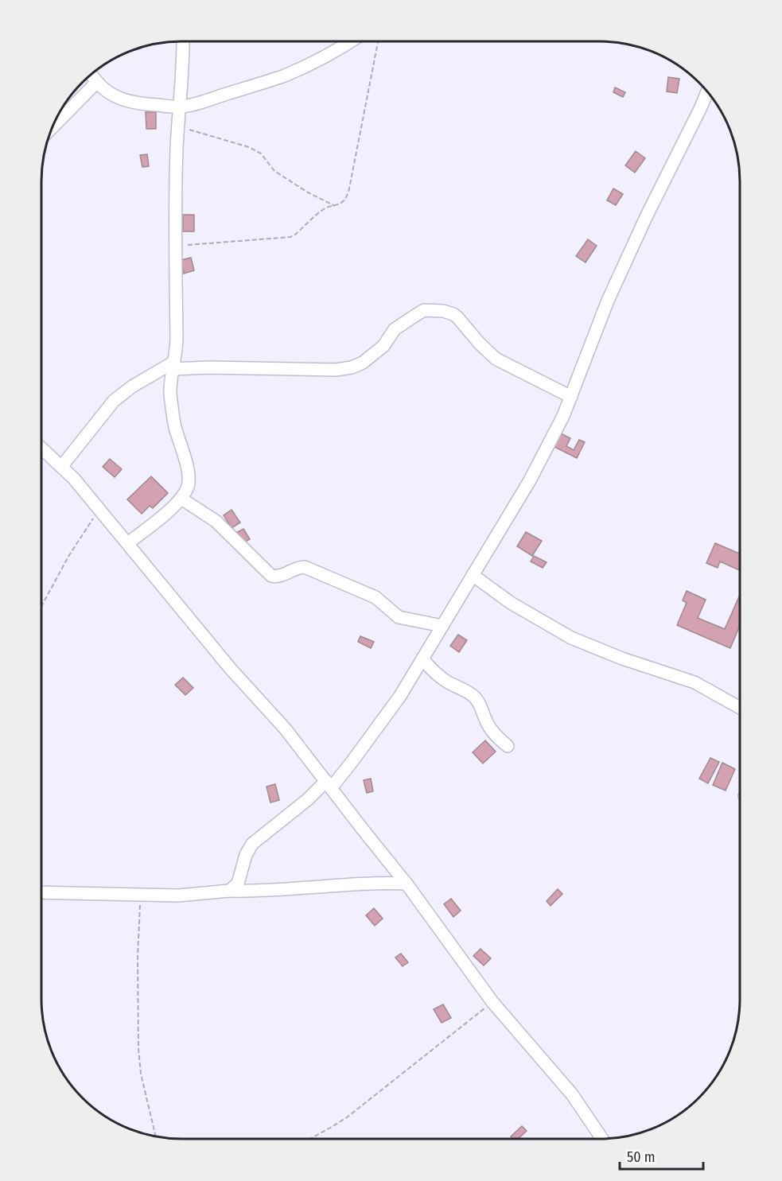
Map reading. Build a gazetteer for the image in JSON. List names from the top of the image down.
{
  "scale_bar": "50 m"
}
